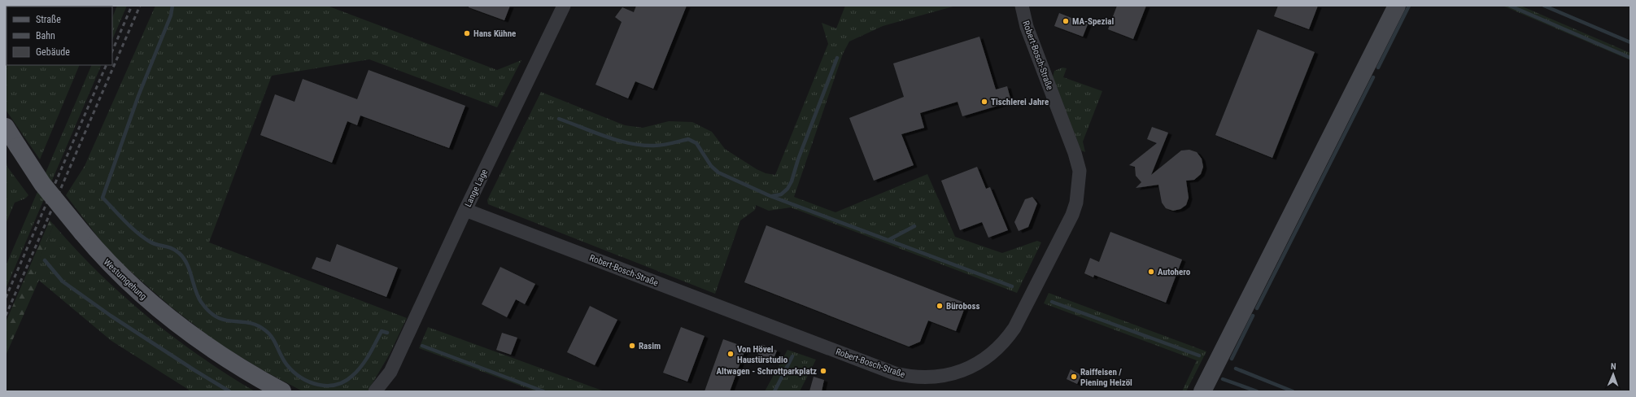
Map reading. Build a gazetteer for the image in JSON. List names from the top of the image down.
{
  "streets": {
    "main road": ["Westumgehung"],
    "street": ["Robert-Bosch-Straße", "Lange Lage"]
  },
  "crossings": [
    ["Robert-Bosch-Straße", "Lange Lage"]
  ],
  "places": [
    "MA-Spezial",
    "Hans Kühne",
    "Tischlerei Jahre",
    "Autohero",
    "Büroboss",
    "Rasim",
    "Von Hövel Haustürstudio",
    "Altwagen - Schrottparkplatz",
    "Raiffeisen / Piening Heizöl"
  ],
  "legend": ["Straße", "Bahn", "Gebäude"],
  "north": "top"
}
